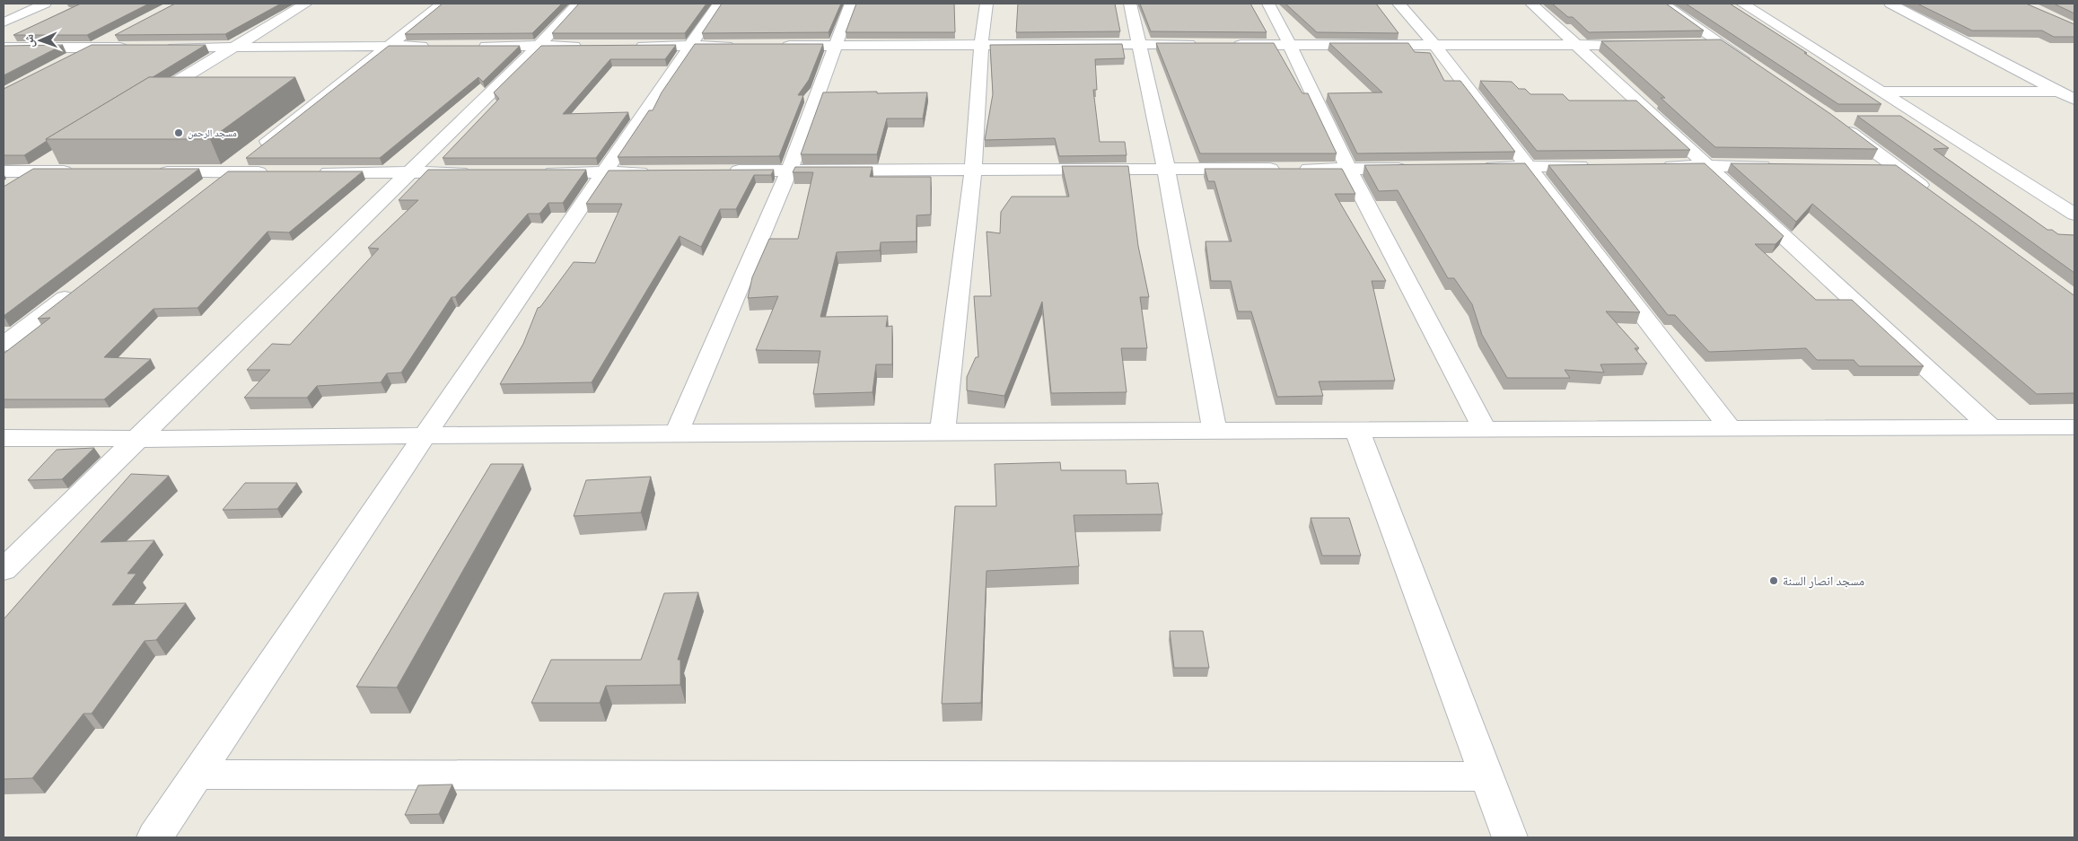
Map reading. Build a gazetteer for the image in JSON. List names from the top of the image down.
{
  "places": ["مسجد الرحمن", "مسجد انصار السنة"],
  "north": "left"
}
